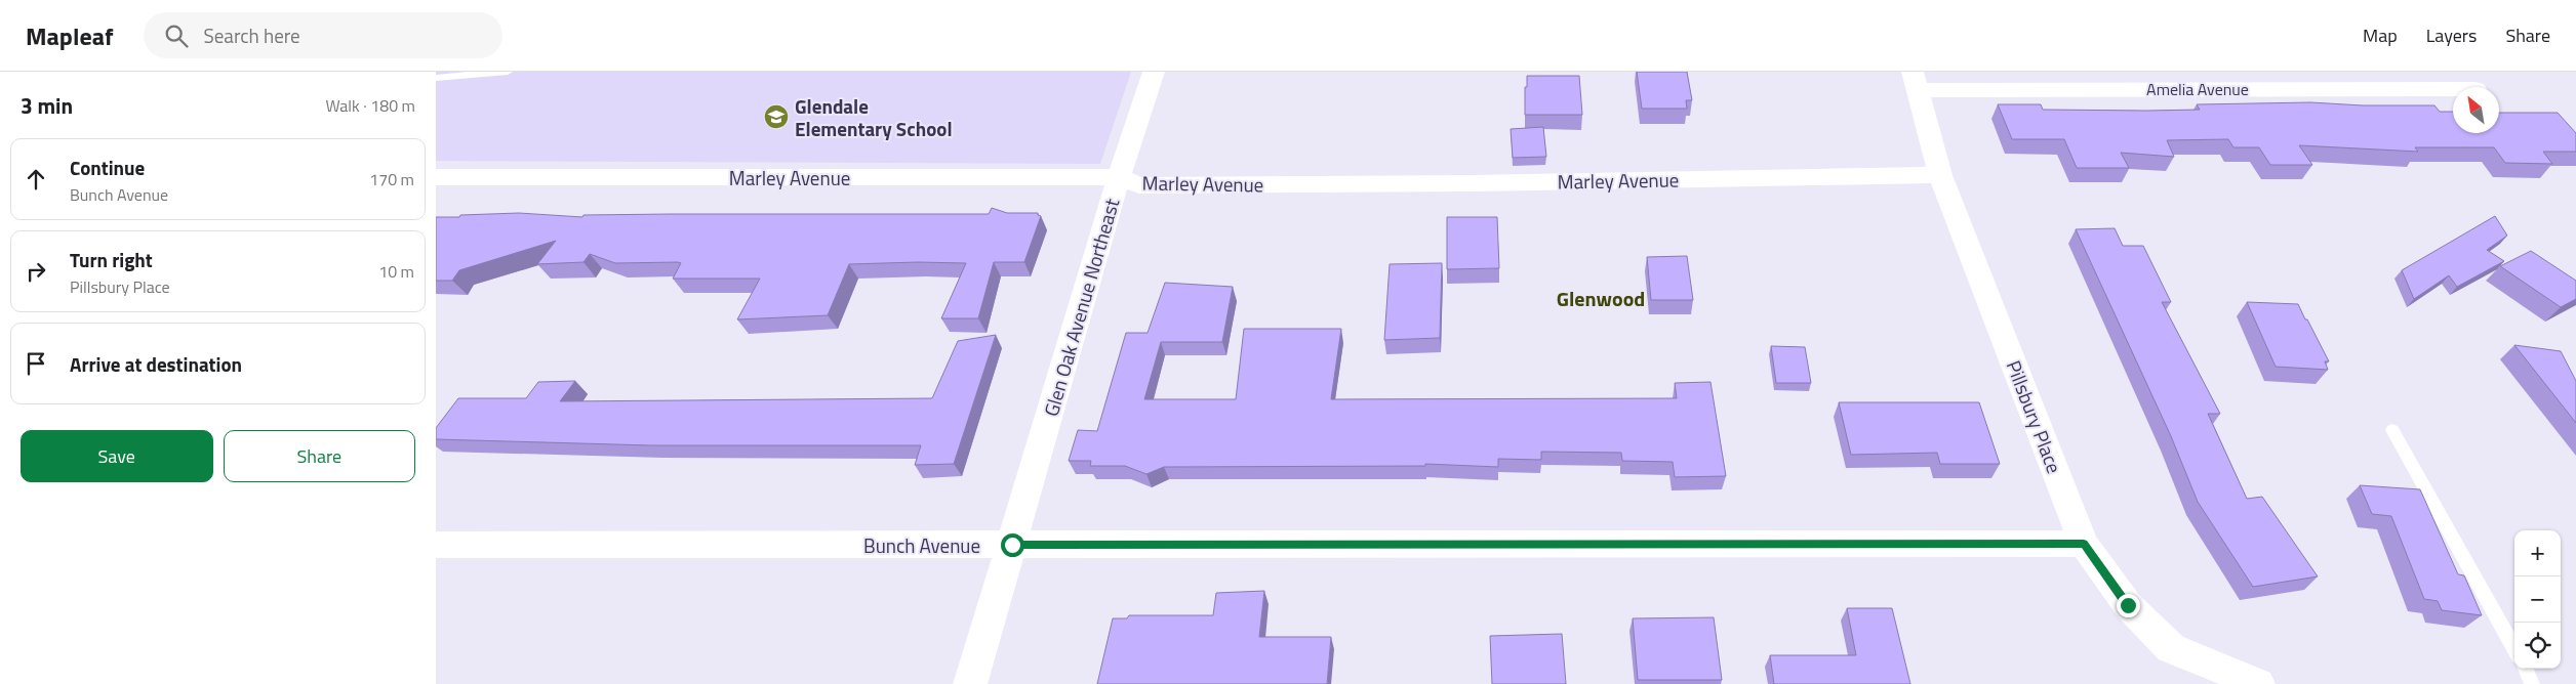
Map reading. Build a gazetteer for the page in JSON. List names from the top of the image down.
{
  "streets": {
    "street": [
      "Amelia Avenue",
      "Marley Avenue",
      "Glen Oak Avenue Northeast",
      "Pillsbury Place",
      "Bunch Avenue"
    ]
  },
  "crossings": [
    ["Amelia Avenue", "Pillsbury Place"],
    ["Marley Avenue", "Glen Oak Avenue Northeast"],
    ["Marley Avenue", "Pillsbury Place"],
    ["Glen Oak Avenue Northeast", "Bunch Avenue"],
    ["Pillsbury Place", "Bunch Avenue"]
  ],
  "districts": ["Glenwood"],
  "places": {
    "school or university": ["Glendale Elementary School"]
  },
  "north": "top left",
  "page": {
    "header": "Mapleaf",
    "search": "Search here",
    "nav": ["Map", "Layers", "Share"],
    "heading": ["3 min", "Walk · 180 m"],
    "list": [
      ["Continue", "Bunch Avenue", "170 m"],
      ["Turn right", "Pillsbury Place", "10 m"],
      "Arrive at destination"
    ],
    "buttons": ["Save", "Share"],
    "map_buttons": ["+", "−"]
  }
}
